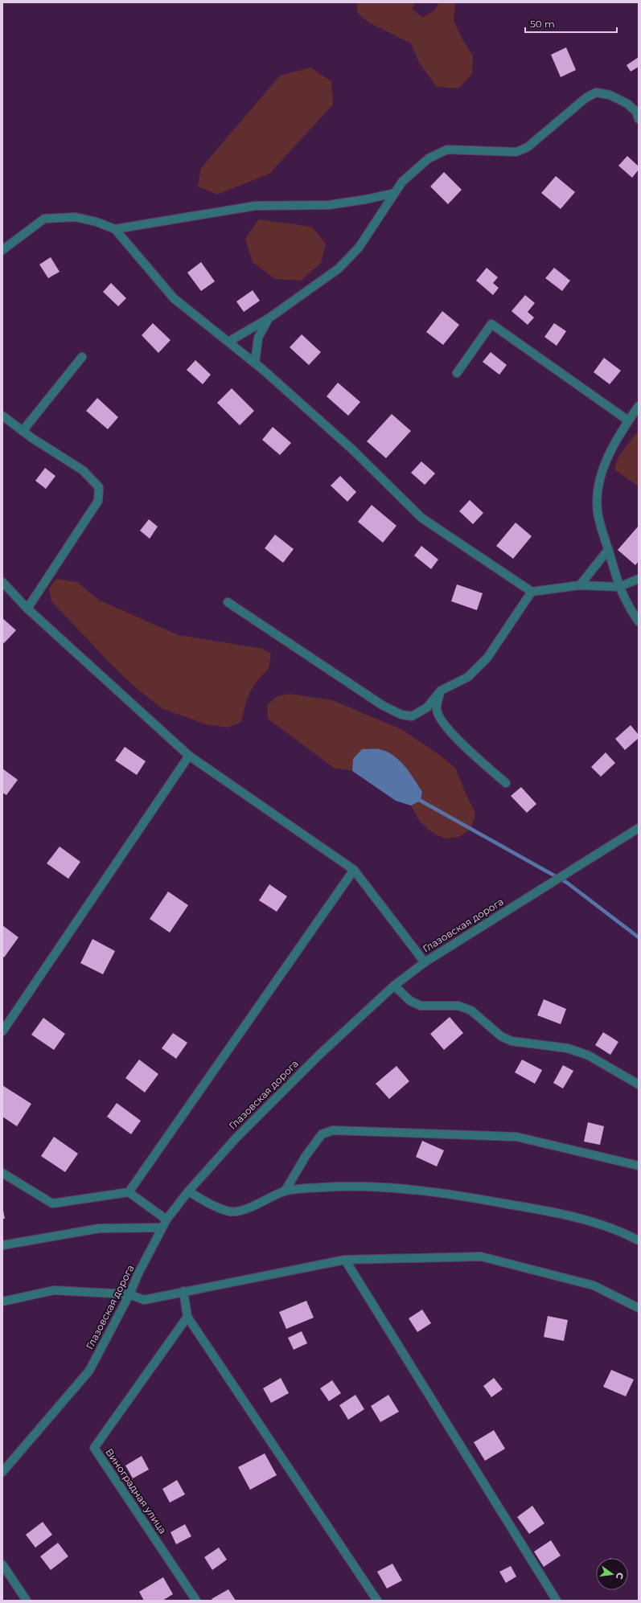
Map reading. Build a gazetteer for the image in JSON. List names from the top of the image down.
{
  "streets": {
    "street": ["Глазовская дорога", "Виноградная улица"]
  },
  "scale_bar": "50 m",
  "north": "right"
}
